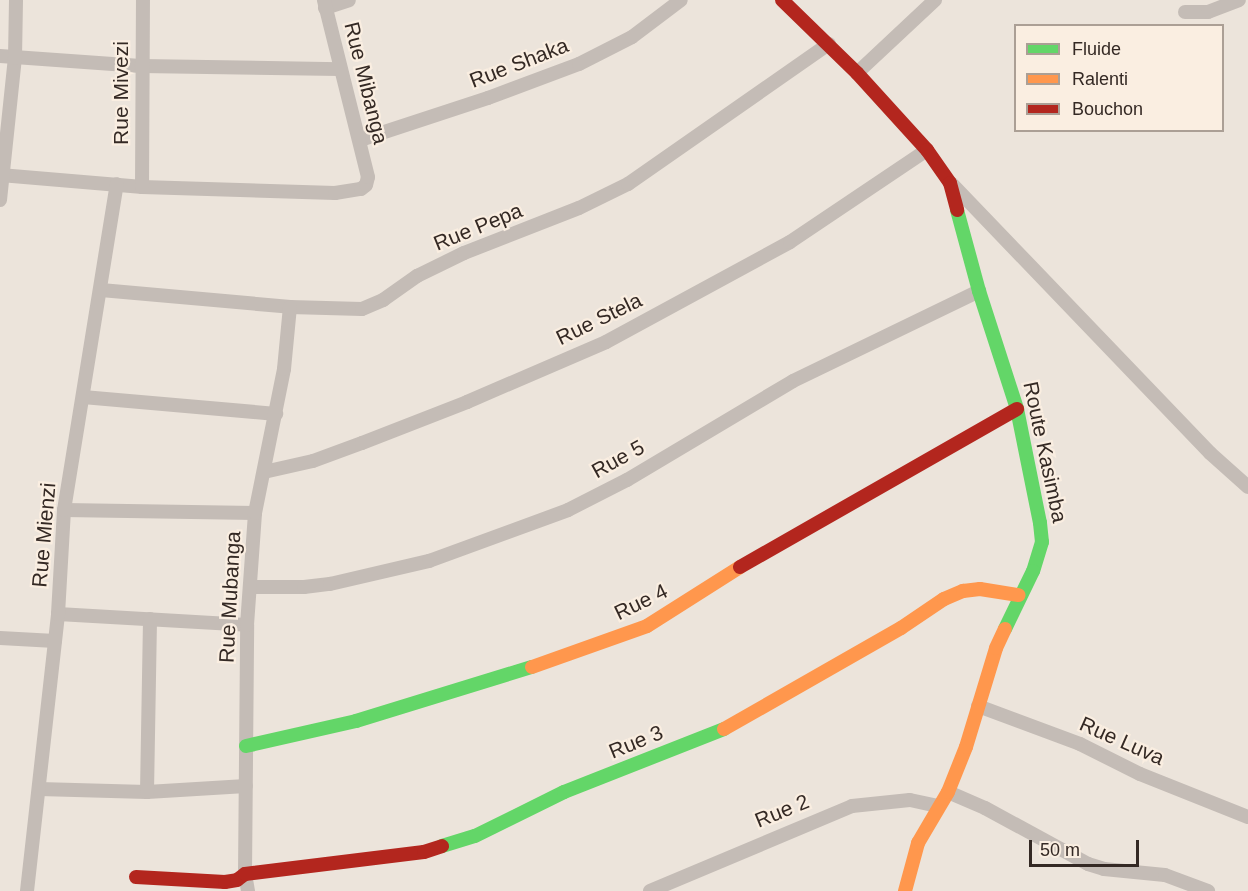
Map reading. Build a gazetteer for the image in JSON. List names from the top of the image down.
{
  "streets": {
    "street": [
      "Rue Shaka",
      "Rue Mibanga",
      "Rue Mivezi",
      "Rue Pepa",
      "Rue Stela",
      "Route Kasimba",
      "Rue 5",
      "Rue Mienzi",
      "Rue Mubanga",
      "Rue 4",
      "Rue Luva",
      "Rue 3",
      "Rue 2"
    ]
  },
  "crossings": [
    ["Rue Shaka", "Rue Mibanga"],
    ["Rue Mibanga", "Rue Mivezi"],
    ["Rue Pepa", "Route Kasimba"],
    ["Rue Pepa", "Rue Mienzi"],
    ["Rue Pepa", "Rue Mubanga"],
    ["Rue Stela", "Route Kasimba"],
    ["Rue Stela", "Rue Mubanga"],
    ["Route Kasimba", "Rue 5"],
    ["Route Kasimba", "Rue 4"],
    ["Route Kasimba", "Rue Luva"],
    ["Route Kasimba", "Rue 3"],
    ["Route Kasimba", "Rue 2"],
    ["Rue 5", "Rue Mubanga"],
    ["Rue Mubanga", "Rue 4"],
    ["Rue Mubanga", "Rue 3"]
  ],
  "legend": ["Fluide", "Ralenti", "Bouchon"],
  "scale_bar": "50 m"
}
